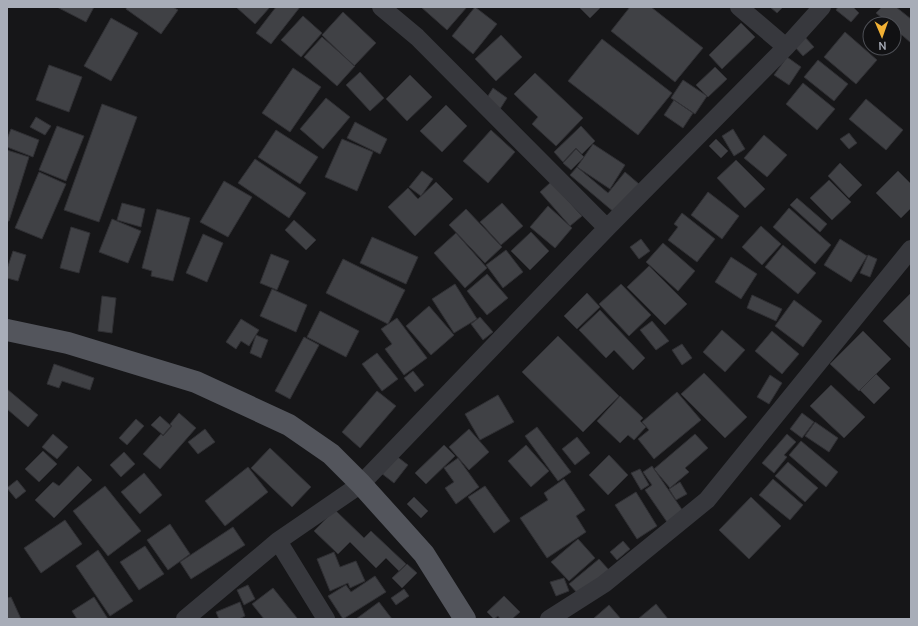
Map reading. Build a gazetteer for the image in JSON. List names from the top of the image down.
{
  "north": "bottom"
}
